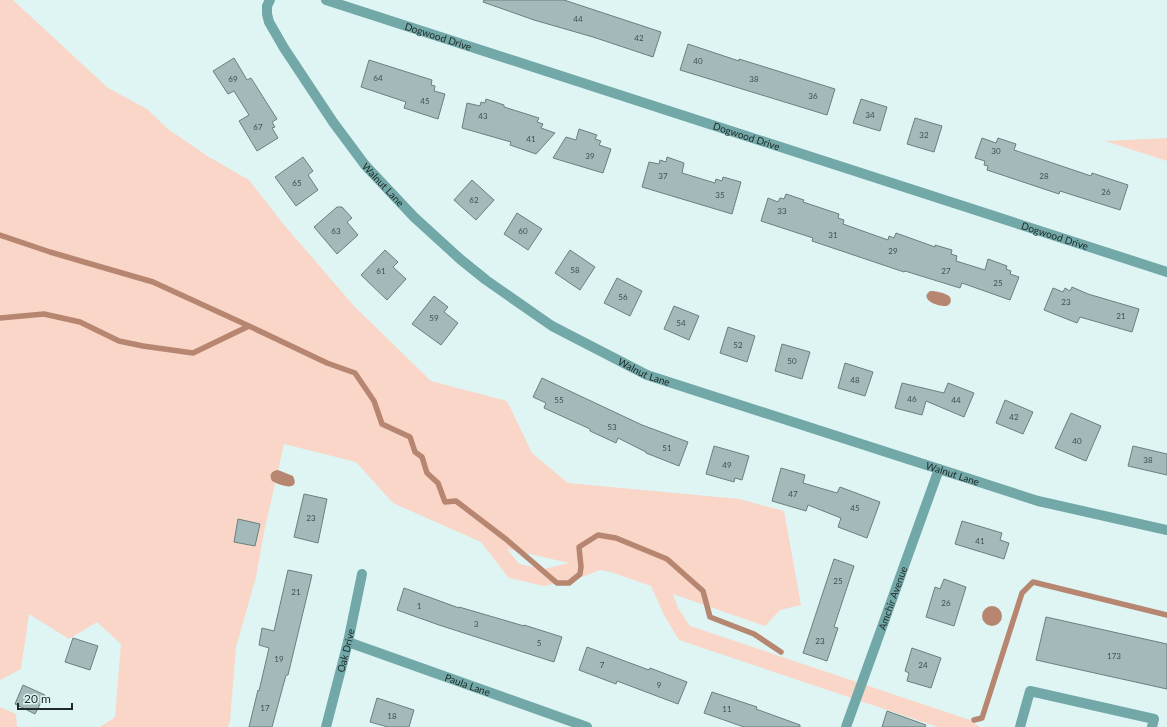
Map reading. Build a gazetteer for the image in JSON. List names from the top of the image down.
{
  "streets": {
    "street": [
      "Dogwood Drive",
      "Walnut Lane",
      "Amchir Avenue",
      "Oak Drive",
      "Paula Lane"
    ]
  },
  "crossings": [
    ["Walnut Lane", "Amchir Avenue"],
    ["Oak Drive", "Paula Lane"]
  ],
  "house_numbers": [
    "44",
    "42",
    "40",
    "64",
    "69",
    "38",
    "36",
    "45",
    "34",
    "43",
    "67",
    "32",
    "41",
    "30",
    "39",
    "37",
    "28",
    "65",
    "26",
    "35",
    "62",
    "33",
    "63",
    "60",
    "31",
    "29",
    "58",
    "61",
    "27",
    "25",
    "56",
    "23",
    "21",
    "59",
    "54",
    "52",
    "50",
    "48",
    "46",
    "55",
    "44",
    "42",
    "53",
    "40",
    "51",
    "38",
    "49",
    "47",
    "45",
    "23",
    "41",
    "25",
    "21",
    "26",
    "1",
    "3",
    "23",
    "5",
    "173",
    "19",
    "7",
    "24",
    "9",
    "17",
    "11",
    "18"
  ],
  "scale_bar": "20 m"
}
